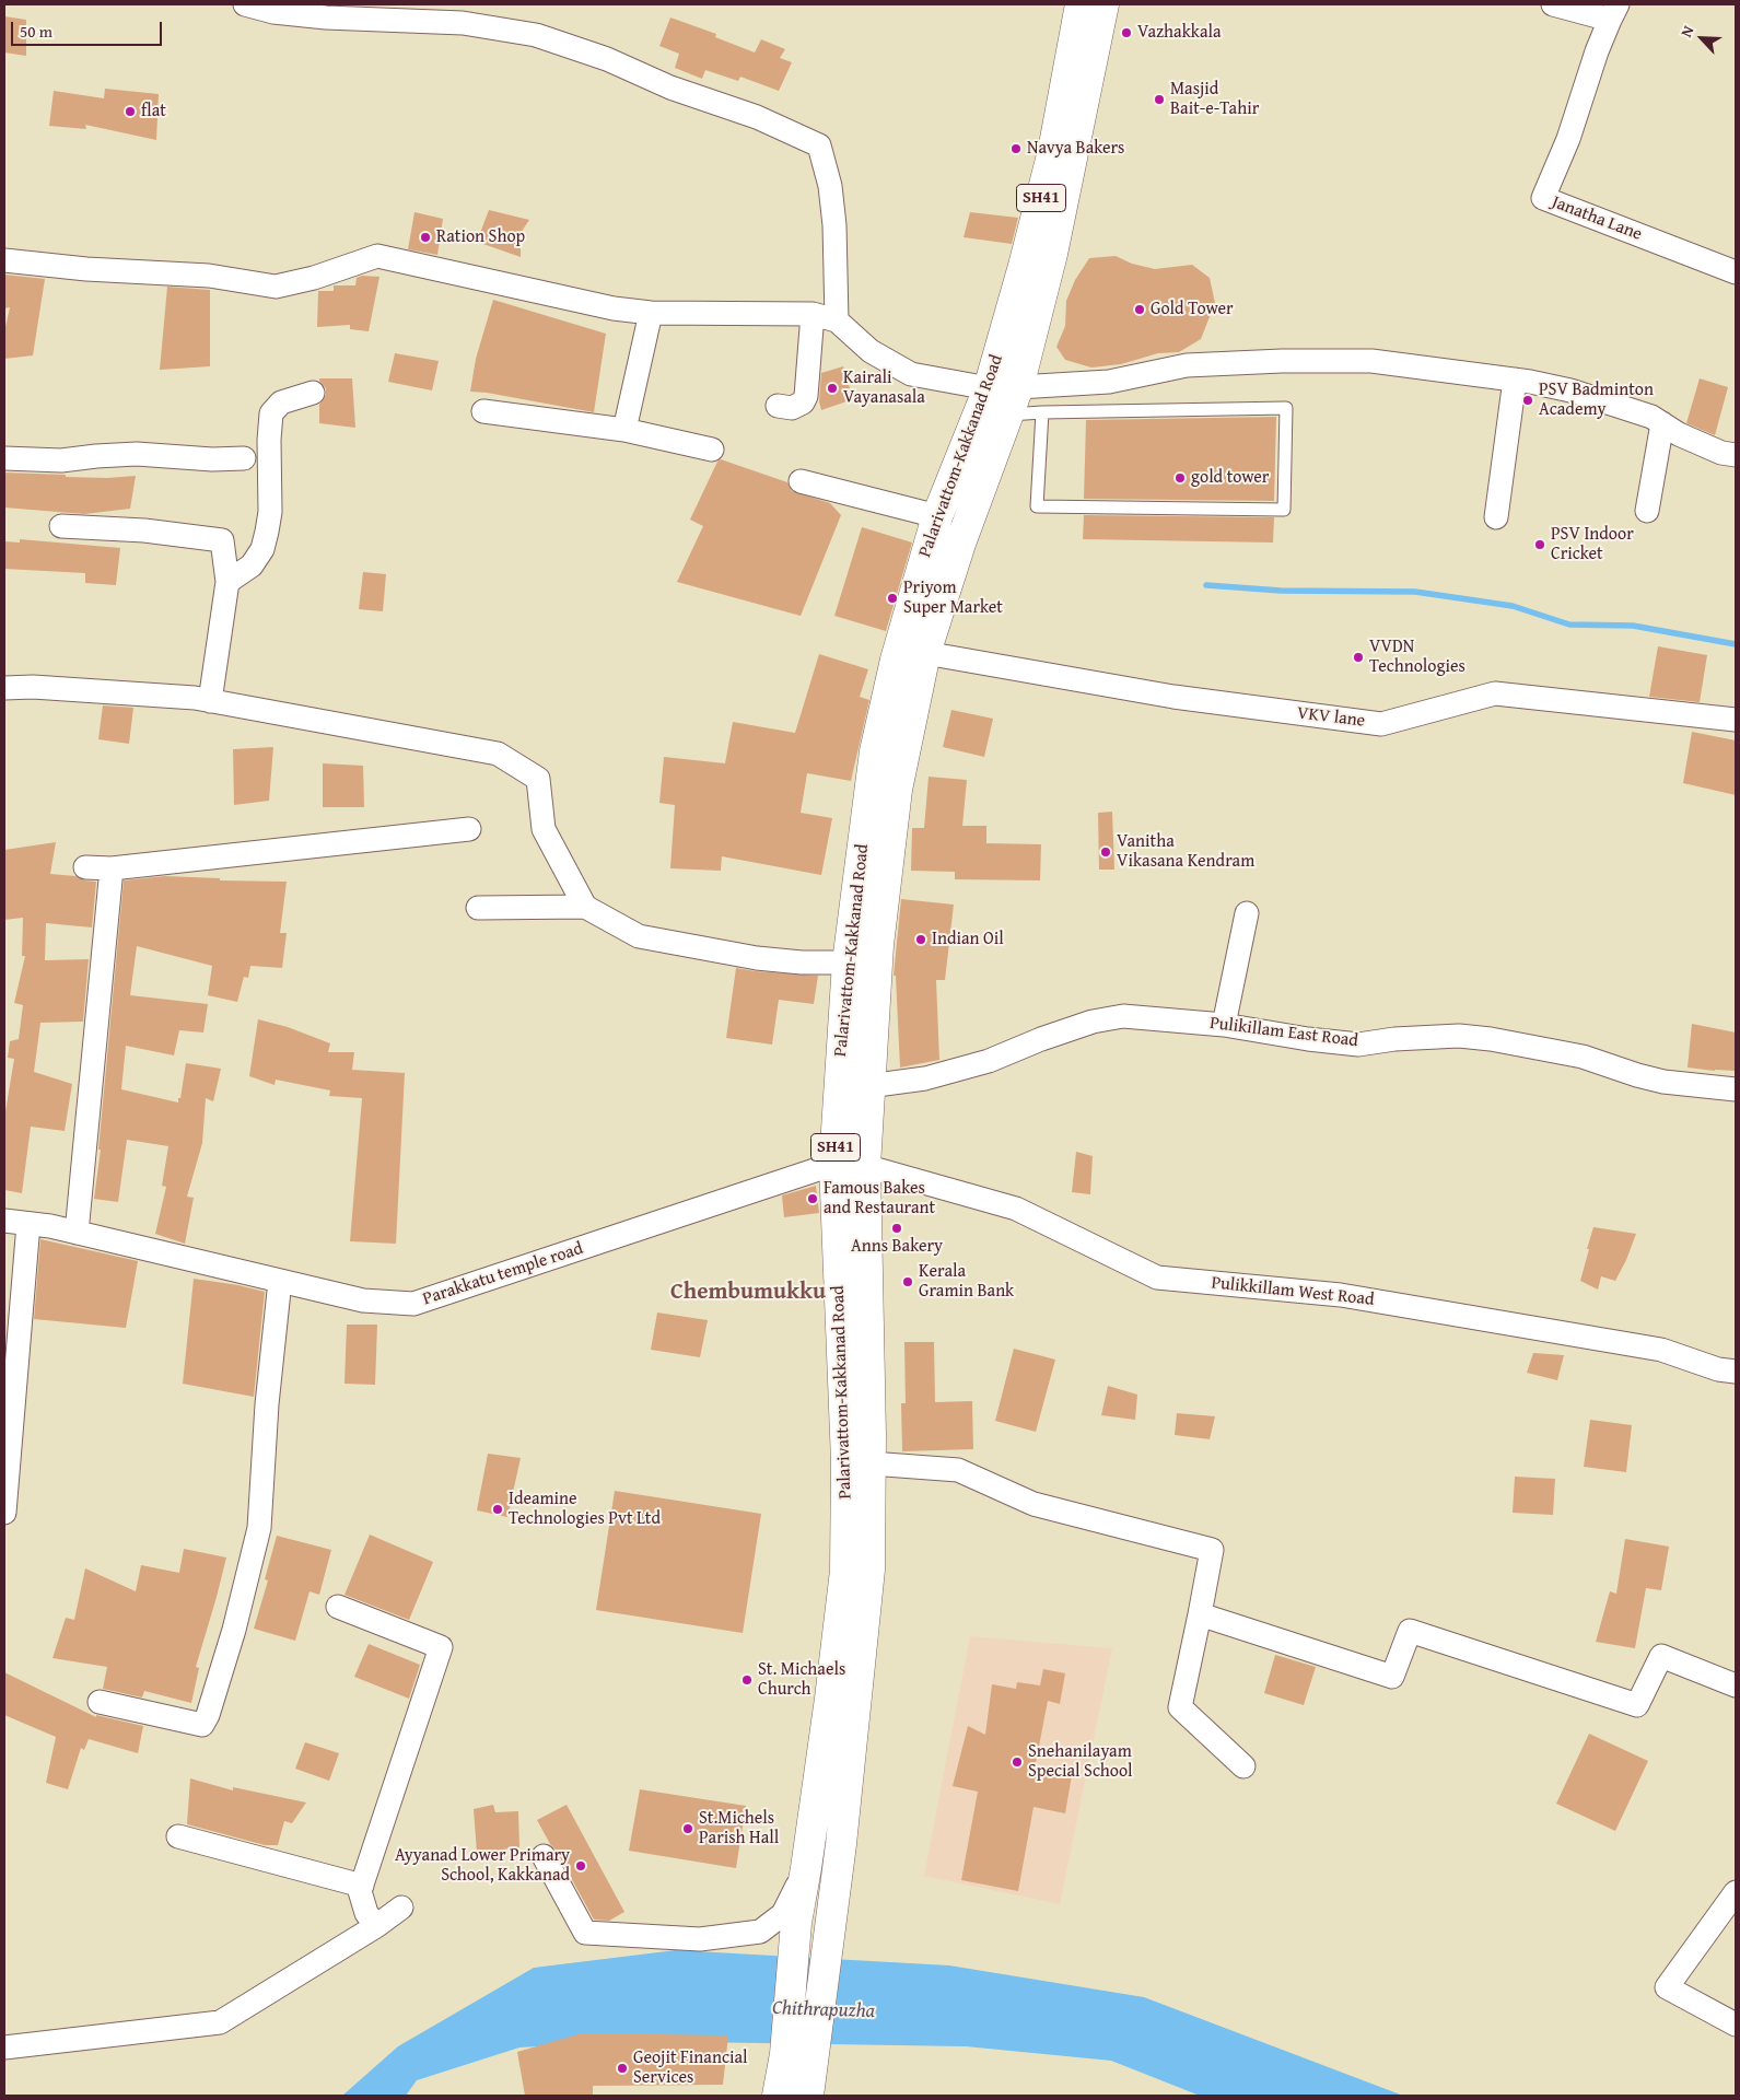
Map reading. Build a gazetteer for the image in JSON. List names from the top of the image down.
{
  "streets": {
    "main road": ["SH41", "Palarivattom-Kakkanad Road"],
    "street": [
      "Janatha Lane",
      "VKV lane",
      "Pulikillam East Road",
      "Parakkatu temple road",
      "Pulikkillam West Road"
    ]
  },
  "crossings": [
    ["SH41", "Palarivattom-Kakkanad Road"],
    ["Palarivattom-Kakkanad Road", "Parakkatu temple road"]
  ],
  "districts": ["Chembumukku"],
  "water": ["Chithrapuzha"],
  "places": [
    "Vazhakkala",
    "Masjid Bait-e-Tahir",
    "flat",
    "Navya Bakers",
    "Ration Shop",
    "Gold Tower",
    "Kairali Vayanasala",
    "PSV Badminton Academy",
    "gold tower",
    "PSV Indoor Cricket",
    "Priyom Super Market",
    "VVDN Technologies",
    "Vanitha Vikasana Kendram",
    "Indian Oil",
    "Famous Bakes and Restaurant",
    "Anns Bakery",
    "Kerala Gramin Bank",
    "Ideamine Technologies Pvt Ltd",
    "St. Michaels Church",
    "Snehanilayam Special School",
    "St.Michels Parish Hall",
    "Ayyanad Lower Primary School, Kakkanad",
    "Geojit Financial Services"
  ],
  "scale_bar": "50 m",
  "north": "top left"
}
